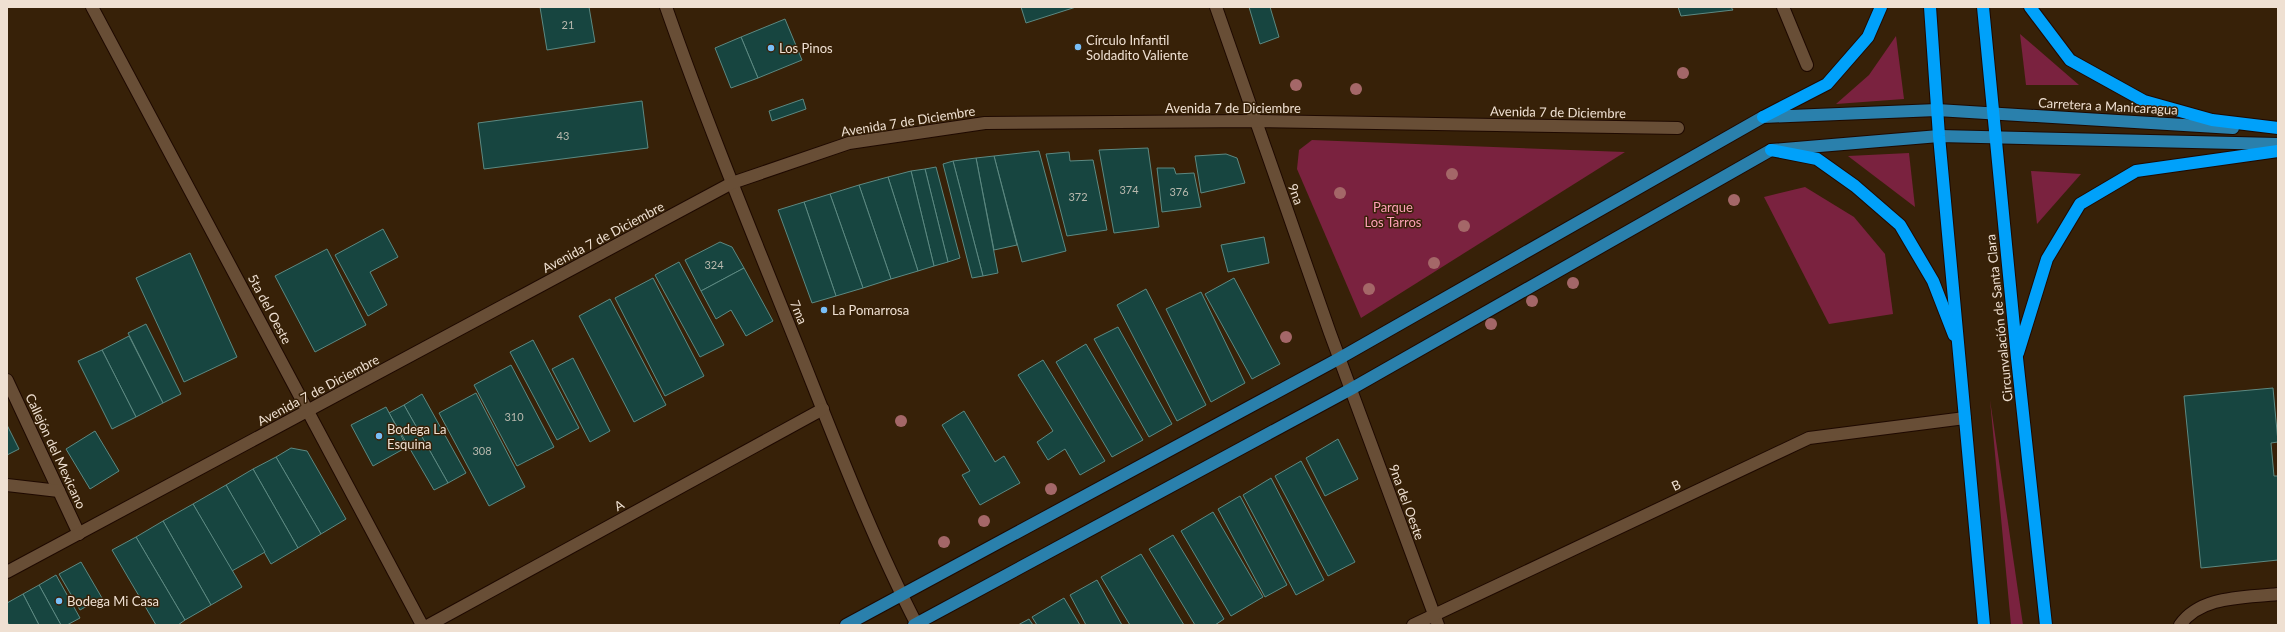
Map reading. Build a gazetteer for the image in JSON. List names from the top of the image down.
{
  "streets": {
    "highway": ["Circunvalación de Santa Clara"],
    "main road": ["Carretera a Manicaragua"],
    "street": [
      "Avenida 7 de Diciembre",
      "9na",
      "5ta del Oeste",
      "7ma",
      "Callejón del Mexicano",
      "B",
      "9na del Oeste",
      "A"
    ]
  },
  "crossings": [
    ["Carretera a Manicaragua", "Circunvalación de Santa Clara"],
    ["Avenida 7 de Diciembre", "9na"],
    ["Avenida 7 de Diciembre", "5ta del Oeste"],
    ["Avenida 7 de Diciembre", "7ma"],
    ["Avenida 7 de Diciembre", "Callejón del Mexicano"],
    ["9na", "9na del Oeste"],
    ["7ma", "A"],
    ["B", "9na del Oeste"]
  ],
  "parks": ["Parque Los Tarros"],
  "places": [
    "Círculo Infantil Soldadito Valiente",
    "Los Pinos",
    "La Pomarrosa",
    "Bodega La Esquina",
    "Bodega Mi Casa"
  ],
  "house_numbers": [
    "21",
    "43",
    "374",
    "376",
    "372",
    "324",
    "310",
    "308"
  ]
}
